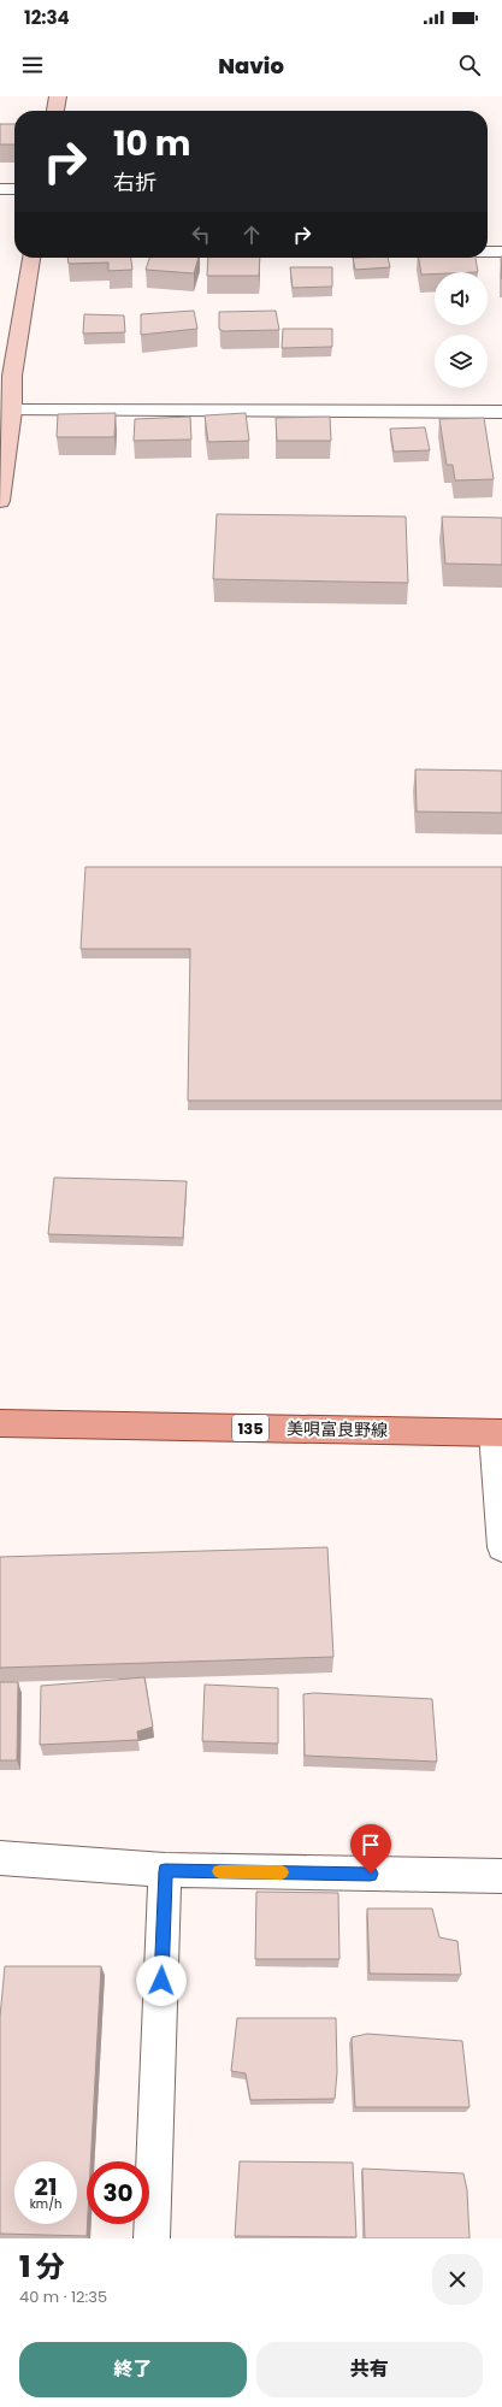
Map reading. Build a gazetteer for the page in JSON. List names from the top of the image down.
{
  "streets": {
    "main road": ["135", "美唄富良野線"]
  },
  "page": {
    "status": "12:34",
    "header": "Navio",
    "turn": ["10 m", "右折"],
    "speed": "21 km/h",
    "limit": "30",
    "heading": ["1 分", "40 m · 12:35"],
    "buttons": ["終了", "共有"]
  }
}
